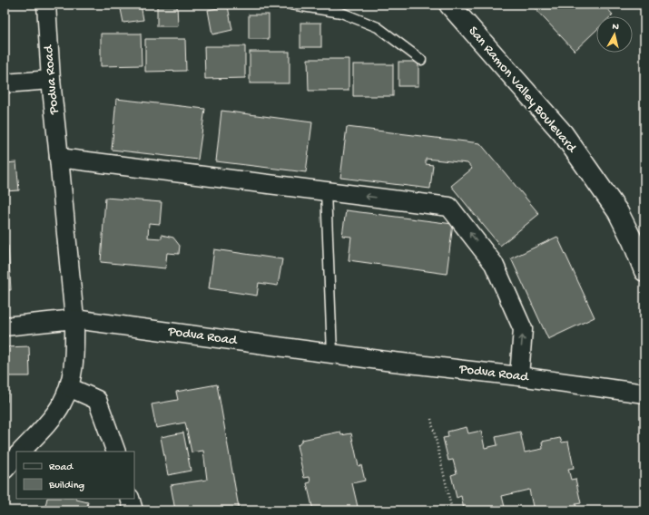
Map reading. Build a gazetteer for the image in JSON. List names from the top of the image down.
{
  "streets": {
    "main road": ["San Ramon Valley Boulevard"],
    "street": ["Podva Road"]
  },
  "legend": ["Road", "Building"],
  "north": "top"
}
